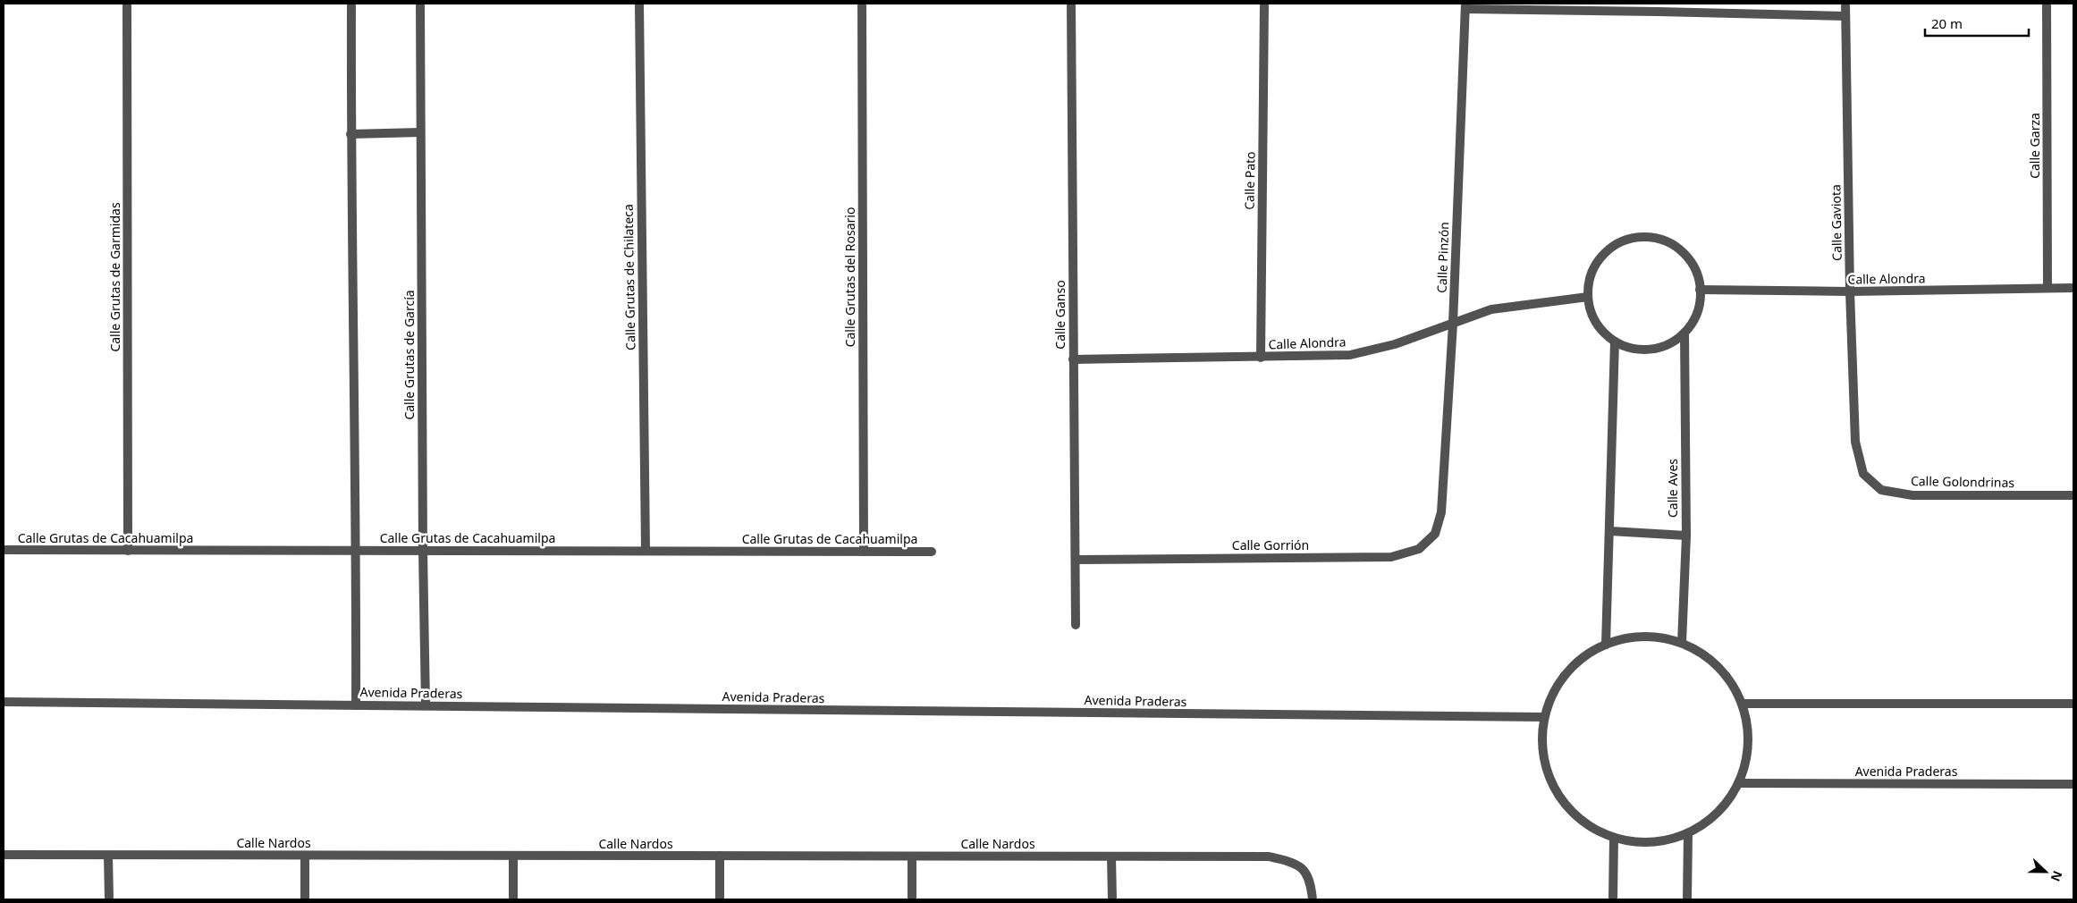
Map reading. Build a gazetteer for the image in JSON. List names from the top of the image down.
{
  "streets": {
    "street": [
      "Calle Garza",
      "Calle Pato",
      "Calle Gaviota",
      "Calle Pinzón",
      "Calle Grutas de Garmidas",
      "Calle Grutas de Chilateca",
      "Calle Grutas del Rosario",
      "Calle Alondra",
      "Calle Ganso",
      "Calle Grutas de García",
      "Calle Golondrinas",
      "Calle Aves",
      "Calle Grutas de Cacahuamilpa",
      "Calle Gorrión",
      "Avenida Praderas",
      "Calle Nardos"
    ]
  },
  "crossings": [
    ["Calle Garza", "Calle Alondra"],
    ["Calle Pato", "Calle Alondra"],
    ["Calle Gaviota", "Calle Alondra"],
    ["Calle Gaviota", "Calle Golondrinas"],
    ["Calle Pinzón", "Calle Alondra"],
    ["Calle Pinzón", "Calle Gorrión"],
    ["Calle Grutas de Garmidas", "Calle Grutas de Cacahuamilpa"],
    ["Calle Grutas de Chilateca", "Calle Grutas de Cacahuamilpa"],
    ["Calle Grutas del Rosario", "Calle Grutas de Cacahuamilpa"],
    ["Calle Alondra", "Calle Ganso"],
    ["Calle Alondra", "Calle Aves"],
    ["Calle Ganso", "Calle Gorrión"],
    ["Calle Grutas de García", "Calle Grutas de Cacahuamilpa"],
    ["Calle Grutas de García", "Avenida Praderas"]
  ],
  "scale_bar": "20 m",
  "north": "right"
}
